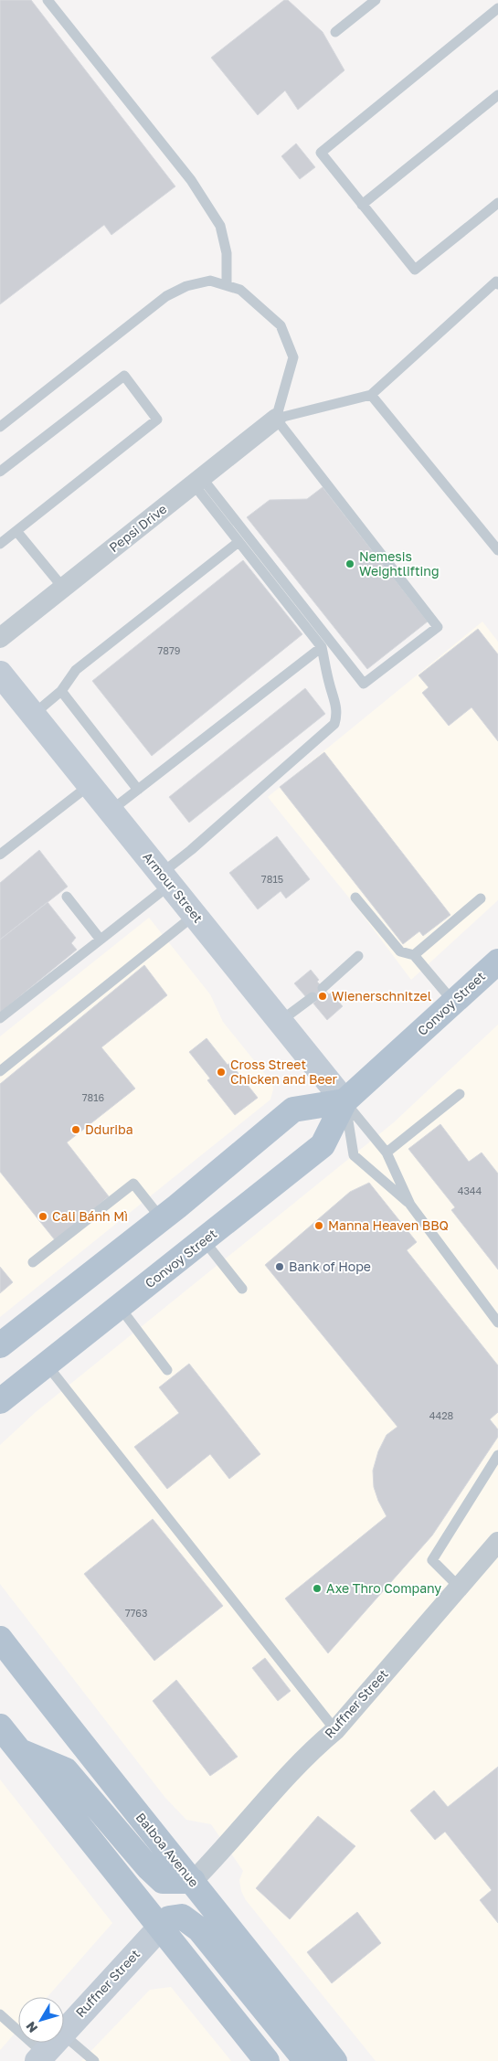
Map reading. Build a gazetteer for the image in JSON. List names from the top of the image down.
{
  "streets": {
    "main road": ["Convoy Street", "Balboa Avenue"],
    "street": ["Pepsi Drive", "Armour Street", "Ruffner Street"]
  },
  "crossings": [
    ["Armour Street", "Convoy Street"],
    ["Ruffner Street", "Balboa Avenue"]
  ],
  "places": [
    "Nemesis Weightlifting",
    "Wienerschnitzel",
    "Cross Street Chicken and Beer",
    "Dduriba",
    "Cali Bánh Mì",
    "Manna Heaven BBQ",
    "Bank of Hope",
    "Axe Thro Company"
  ],
  "house_numbers": [
    "7879",
    "7815",
    "7816",
    "4344",
    "4428",
    "7763"
  ],
  "north": "bottom left"
}
